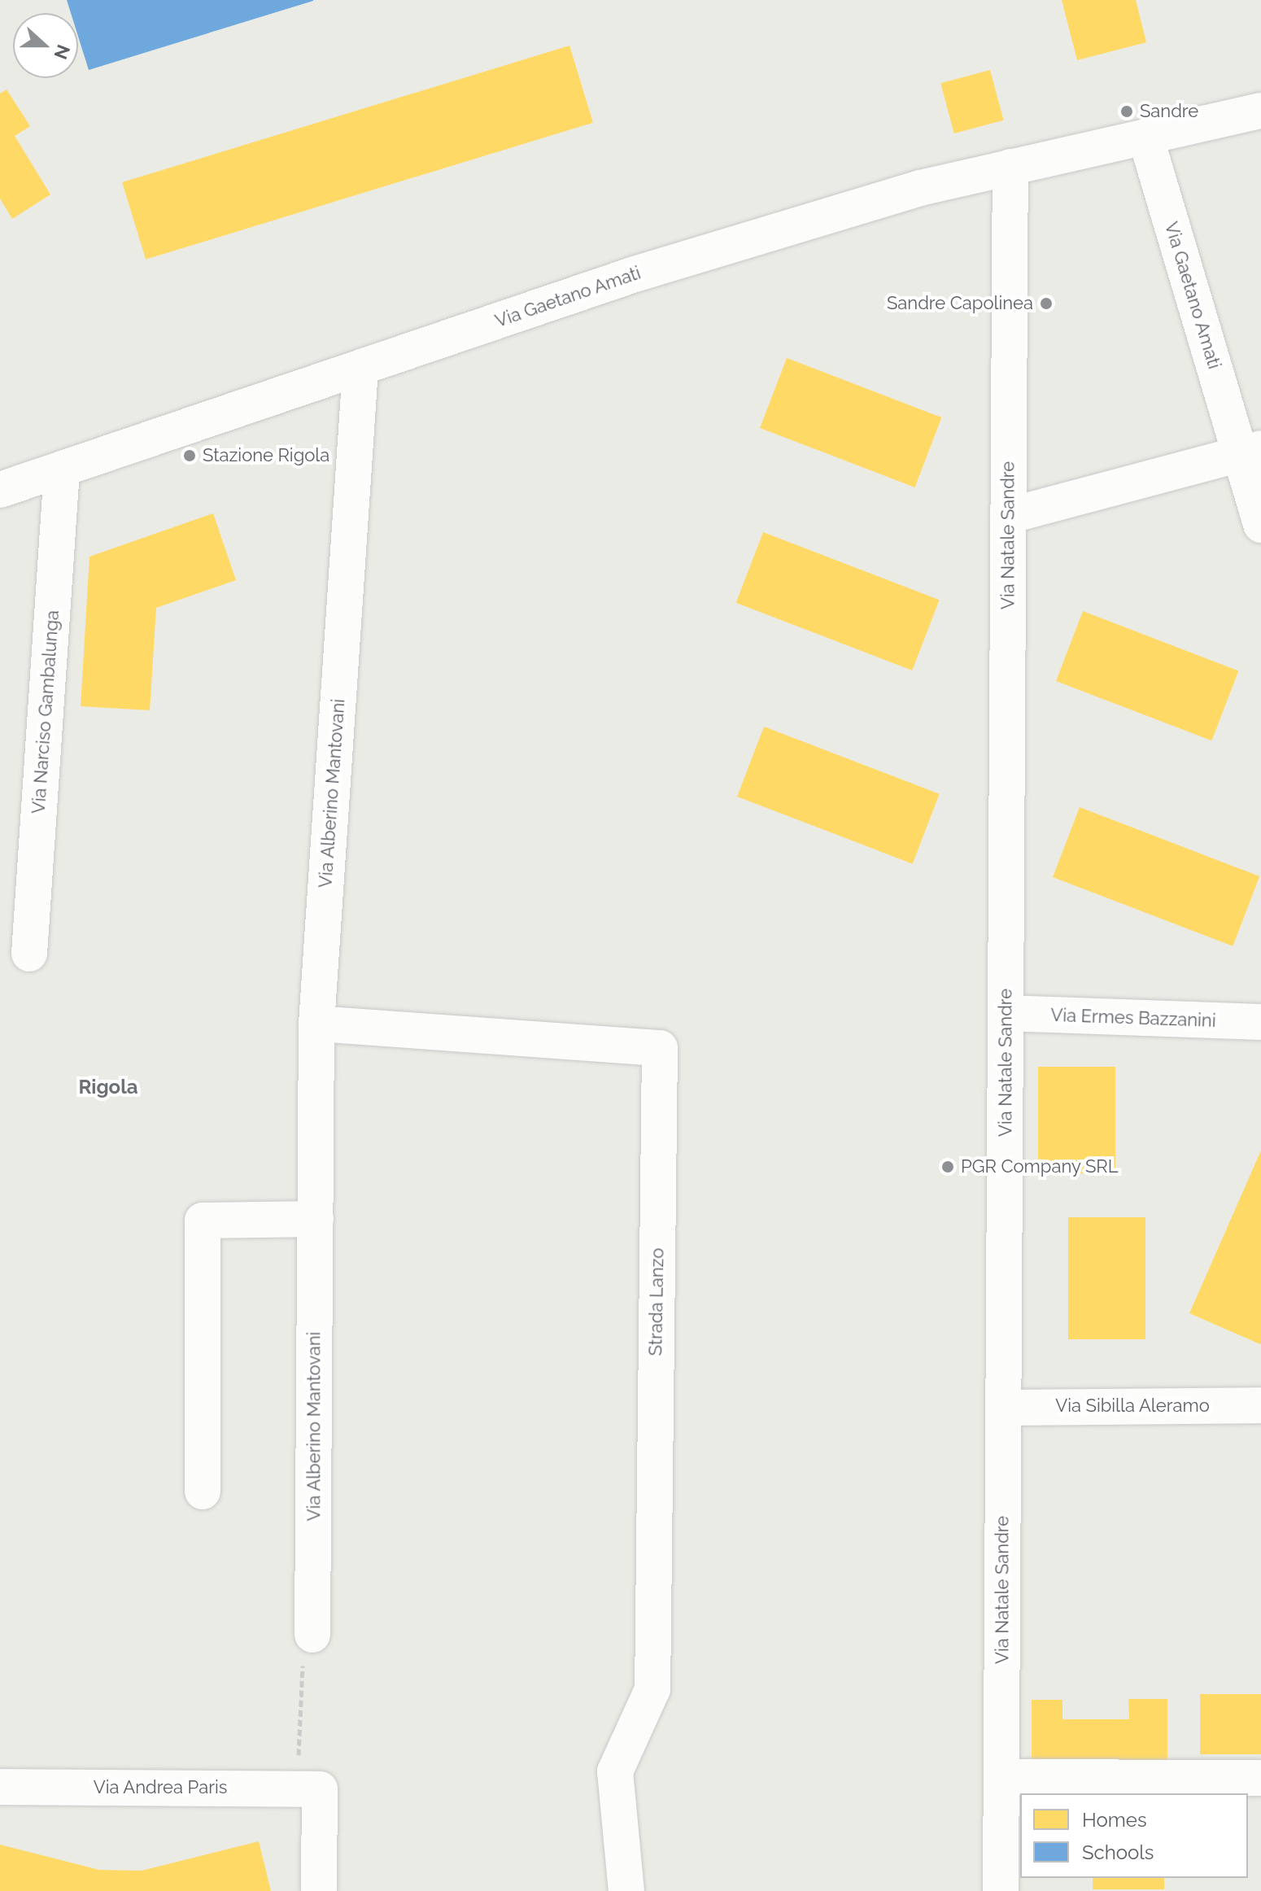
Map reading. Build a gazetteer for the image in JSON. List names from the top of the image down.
{
  "streets": {
    "street": [
      "Via Gaetano Amati",
      "Via Natale Sandre",
      "Via Narciso Gambalunga",
      "Via Alberino Mantovani",
      "Via Ermes Bazzanini",
      "Strada Lanzo",
      "Via Sibilla Aleramo",
      "Via Andrea Paris"
    ]
  },
  "crossings": [
    ["Via Gaetano Amati", "Via Natale Sandre"],
    ["Via Gaetano Amati", "Via Narciso Gambalunga"],
    ["Via Gaetano Amati", "Via Alberino Mantovani"],
    ["Via Natale Sandre", "Via Ermes Bazzanini"],
    ["Via Natale Sandre", "Via Sibilla Aleramo"],
    ["Via Alberino Mantovani", "Strada Lanzo"]
  ],
  "districts": ["Rigola"],
  "places": [
    "Sandre",
    "Sandre Capolinea",
    "Stazione Rigola",
    "PGR Company SRL"
  ],
  "legend": ["Homes", "Schools"],
  "north": "right"
}
